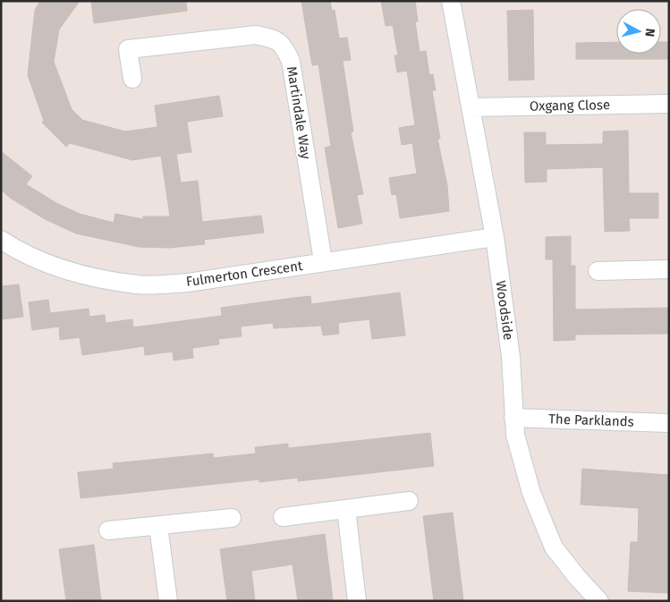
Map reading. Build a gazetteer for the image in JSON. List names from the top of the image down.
{
  "streets": {
    "street": [
      "Oxgang Close",
      "Martindale Way",
      "Fulmerton Crescent",
      "Woodside",
      "The Parklands"
    ]
  },
  "crossings": [
    ["Oxgang Close", "Woodside"],
    ["Martindale Way", "Fulmerton Crescent"],
    ["Fulmerton Crescent", "Woodside"],
    ["Woodside", "The Parklands"]
  ],
  "north": "right"
}
